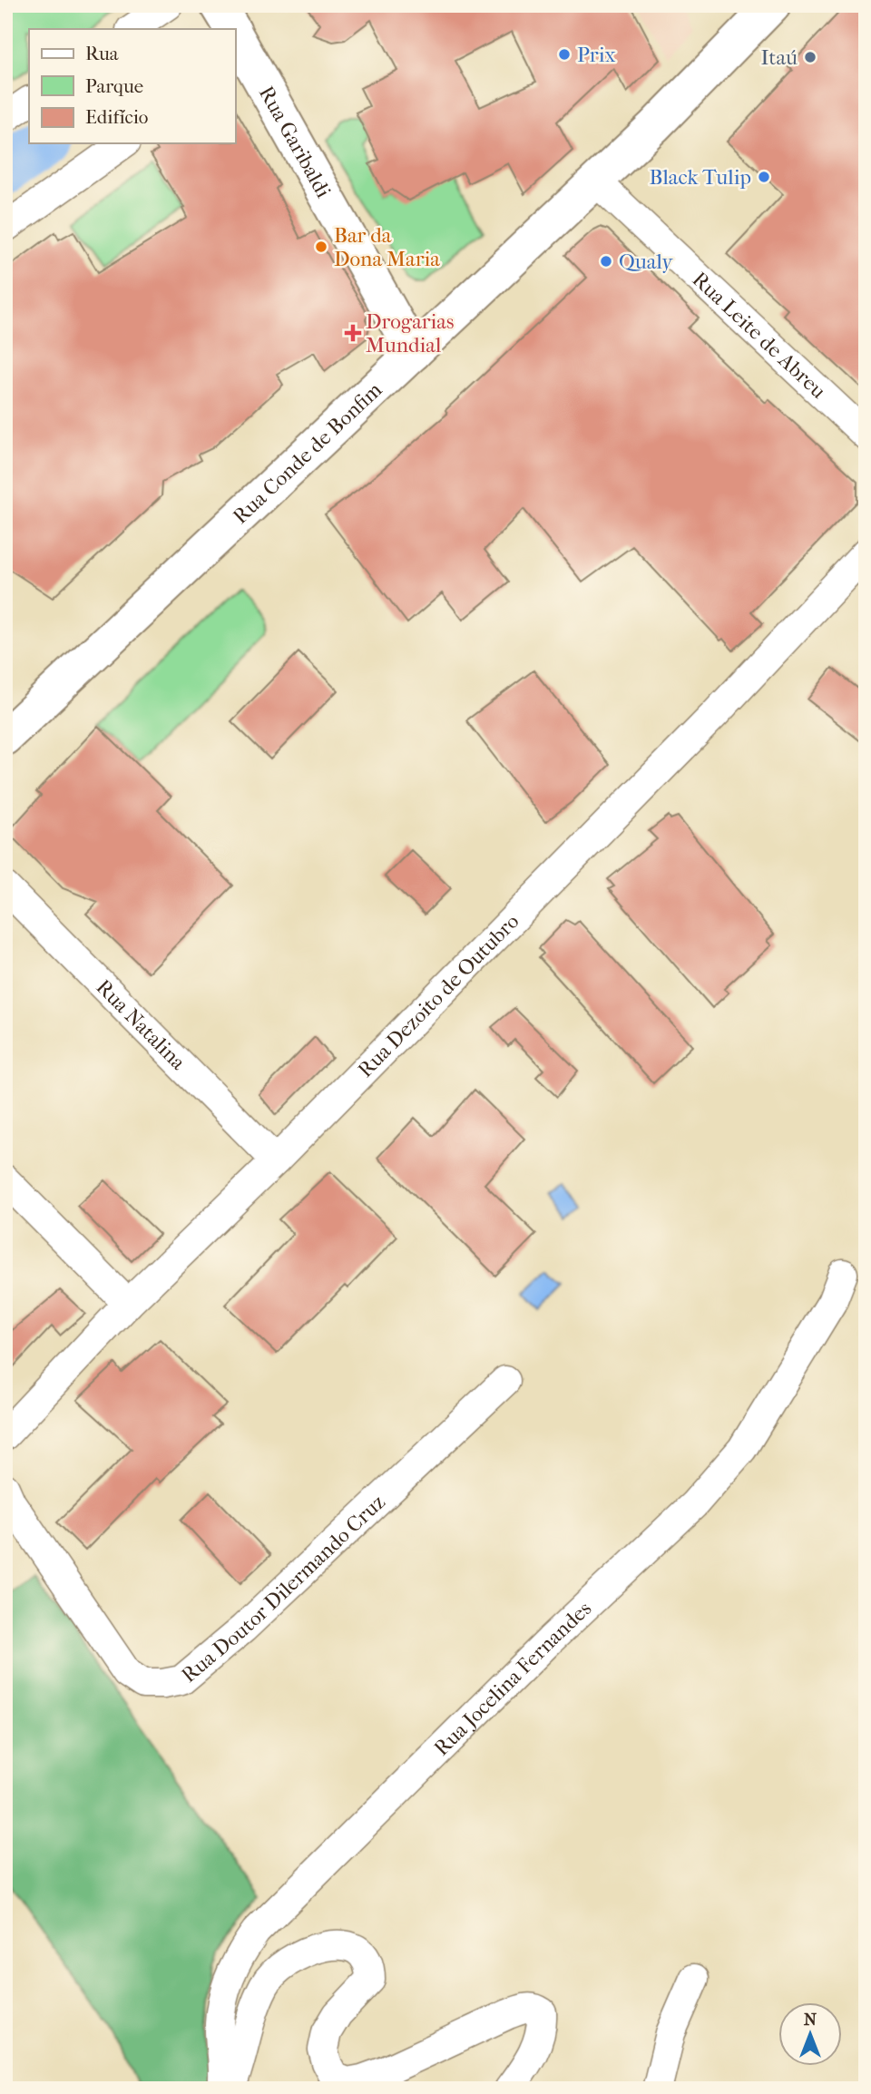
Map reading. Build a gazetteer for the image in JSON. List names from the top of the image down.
{
  "streets": {
    "main road": ["Rua Garibaldi", "Rua Conde de Bonfim"],
    "street": [
      "Rua Leite de Abreu",
      "Rua Dezoito de Outubro",
      "Rua Natalina",
      "Rua Doutor Dilermando Cruz",
      "Rua Jocelina Fernandes"
    ]
  },
  "crossings": [
    ["Rua Garibaldi", "Rua Conde de Bonfim"],
    ["Rua Leite de Abreu", "Rua Conde de Bonfim"],
    ["Rua Dezoito de Outubro", "Rua Natalina"]
  ],
  "places": {
    "other": [
      "Prix",
      "Itaú",
      "Black Tulip",
      "Bar da Dona Maria",
      "Qualy"
    ],
    "health": ["Drogarias Mundial"]
  },
  "legend": ["Rua", "Parque", "Edifício"],
  "north": "top"
}
